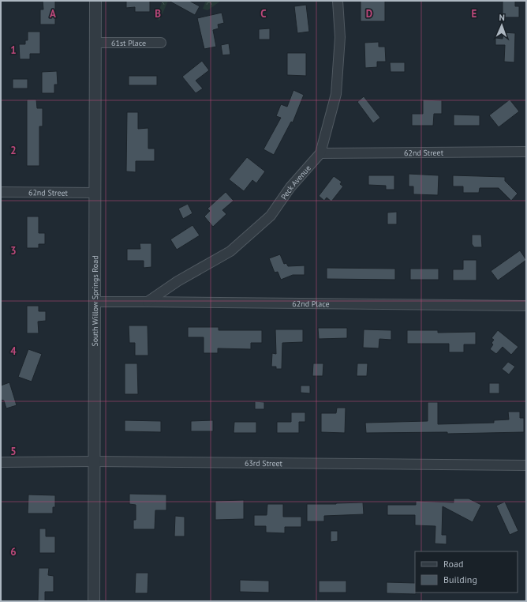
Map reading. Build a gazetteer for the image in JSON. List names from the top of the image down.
{
  "streets": {
    "street": [
      "61st Place",
      "62nd Street",
      "Peck Avenue",
      "South Willow Springs Road",
      "62nd Place",
      "63rd Street"
    ]
  },
  "crossings": [
    ["61st Place", "South Willow Springs Road"],
    ["62nd Street", "Peck Avenue"],
    ["62nd Street", "South Willow Springs Road"],
    ["Peck Avenue", "62nd Place"],
    ["South Willow Springs Road", "62nd Place"],
    ["South Willow Springs Road", "63rd Street"]
  ],
  "legend": ["Road", "Building"],
  "north": "top",
  "grid": {
    "columns": [
      "A",
      "B",
      "C",
      "D",
      "E"
    ],
    "rows": [
      "1",
      "2",
      "3",
      "4",
      "5",
      "6"
    ]
  }
}
